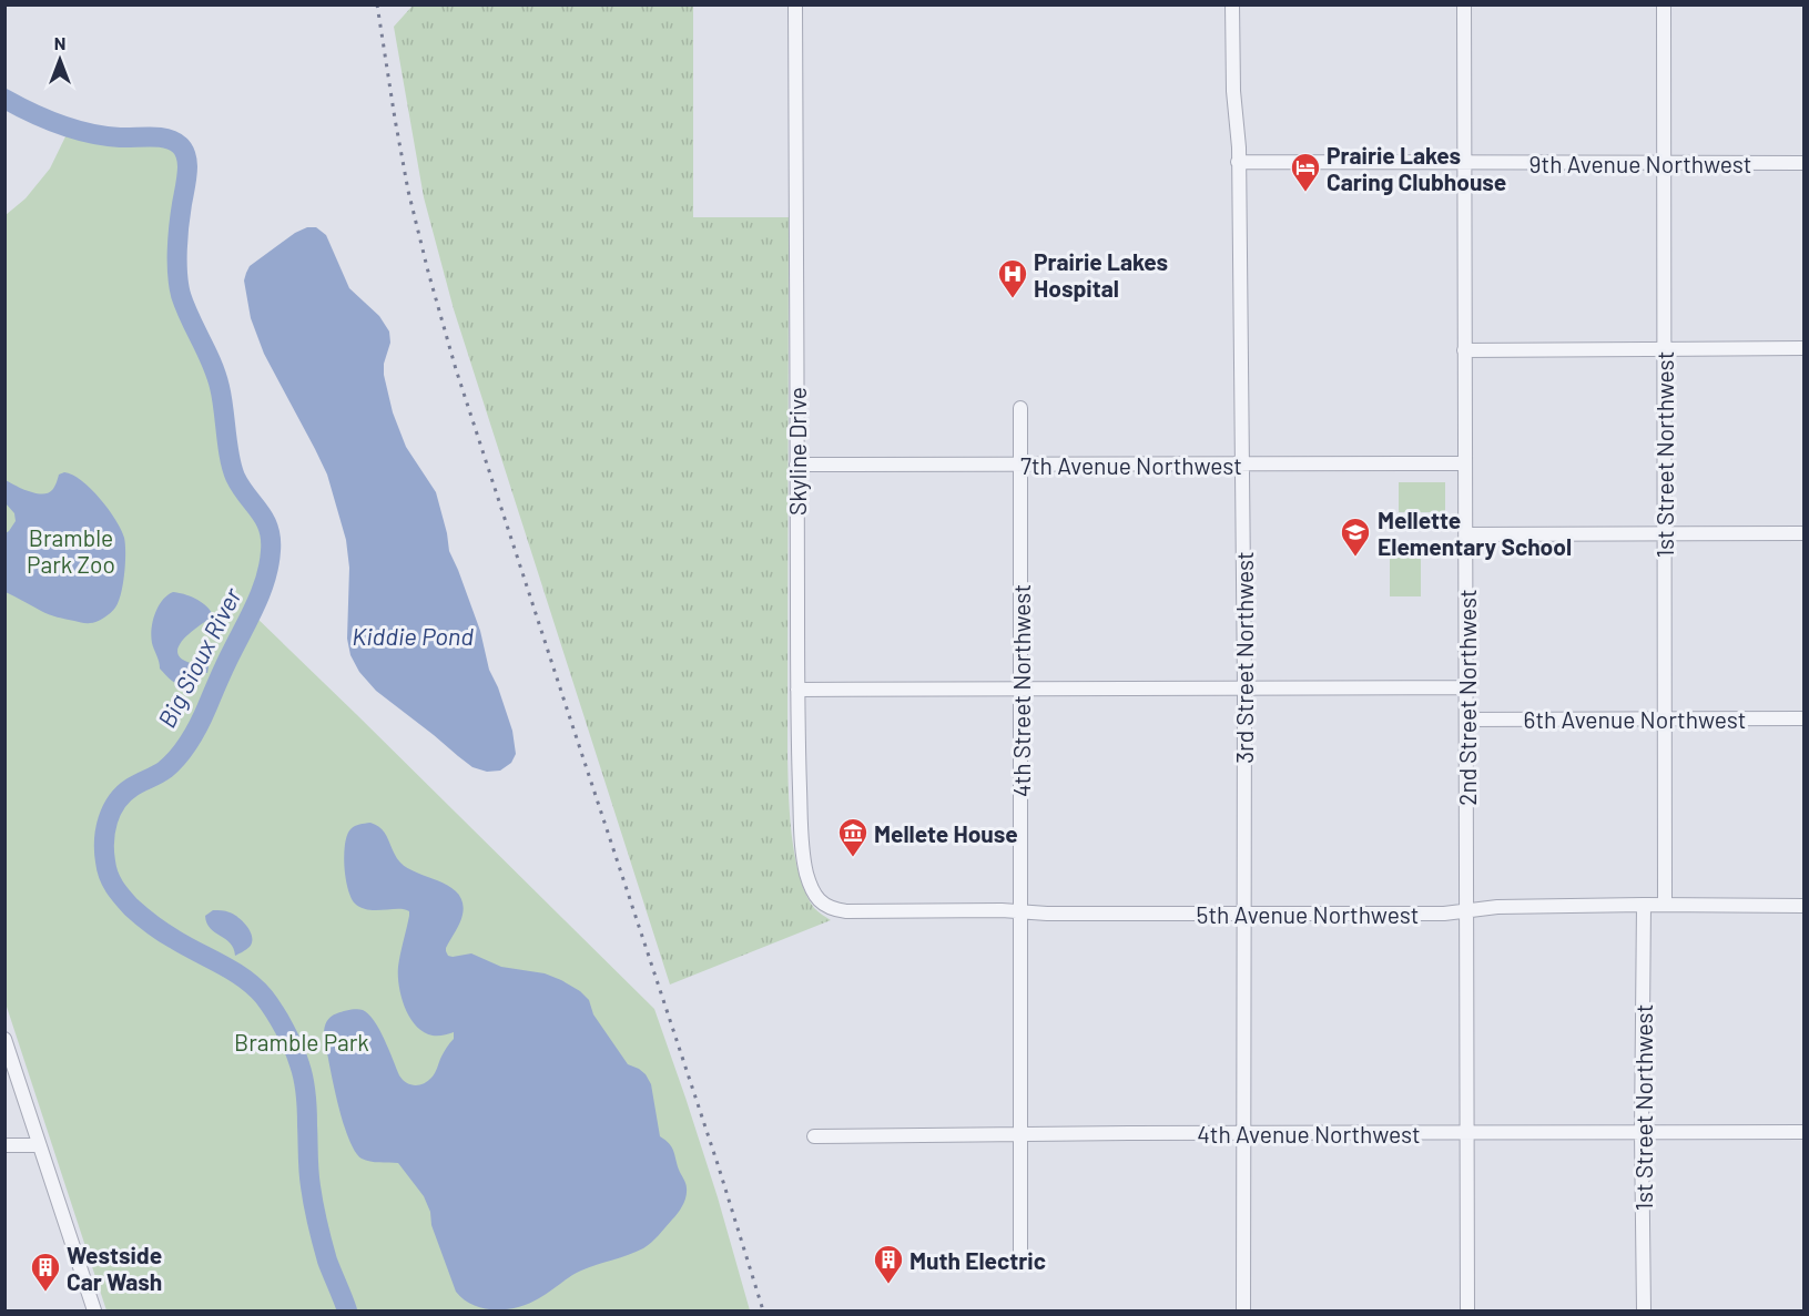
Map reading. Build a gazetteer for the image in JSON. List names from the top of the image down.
{
  "streets": {
    "street": [
      "9th Avenue Northwest",
      "Skyline Drive",
      "1st Street Northwest",
      "7th Avenue Northwest",
      "3rd Street Northwest",
      "4th Street Northwest",
      "2nd Street Northwest",
      "6th Avenue Northwest",
      "5th Avenue Northwest",
      "4th Avenue Northwest"
    ]
  },
  "crossings": [
    ["9th Avenue Northwest", "1st Street Northwest"],
    ["9th Avenue Northwest", "3rd Street Northwest"],
    ["9th Avenue Northwest", "2nd Street Northwest"],
    ["Skyline Drive", "7th Avenue Northwest"],
    ["Skyline Drive", "5th Avenue Northwest"],
    ["1st Street Northwest", "6th Avenue Northwest"],
    ["1st Street Northwest", "5th Avenue Northwest"],
    ["1st Street Northwest", "4th Avenue Northwest"],
    ["7th Avenue Northwest", "3rd Street Northwest"],
    ["7th Avenue Northwest", "4th Street Northwest"],
    ["7th Avenue Northwest", "2nd Street Northwest"],
    ["3rd Street Northwest", "5th Avenue Northwest"],
    ["3rd Street Northwest", "4th Avenue Northwest"],
    ["4th Street Northwest", "5th Avenue Northwest"],
    ["4th Street Northwest", "4th Avenue Northwest"],
    ["2nd Street Northwest", "6th Avenue Northwest"],
    ["2nd Street Northwest", "5th Avenue Northwest"],
    ["2nd Street Northwest", "4th Avenue Northwest"]
  ],
  "water": ["Kiddie Pond", "Big Sioux River"],
  "parks": ["Bramble Park Zoo", "Bramble Park"],
  "places": {
    "hotel": ["Prairie Lakes Caring Clubhouse"],
    "hospital": ["Prairie Lakes Hospital"],
    "school or university": ["Mellette Elementary School"],
    "museum": ["Mellete House"],
    "building": ["Muth Electric", "Westside Car Wash"]
  },
  "north": "top"
}
